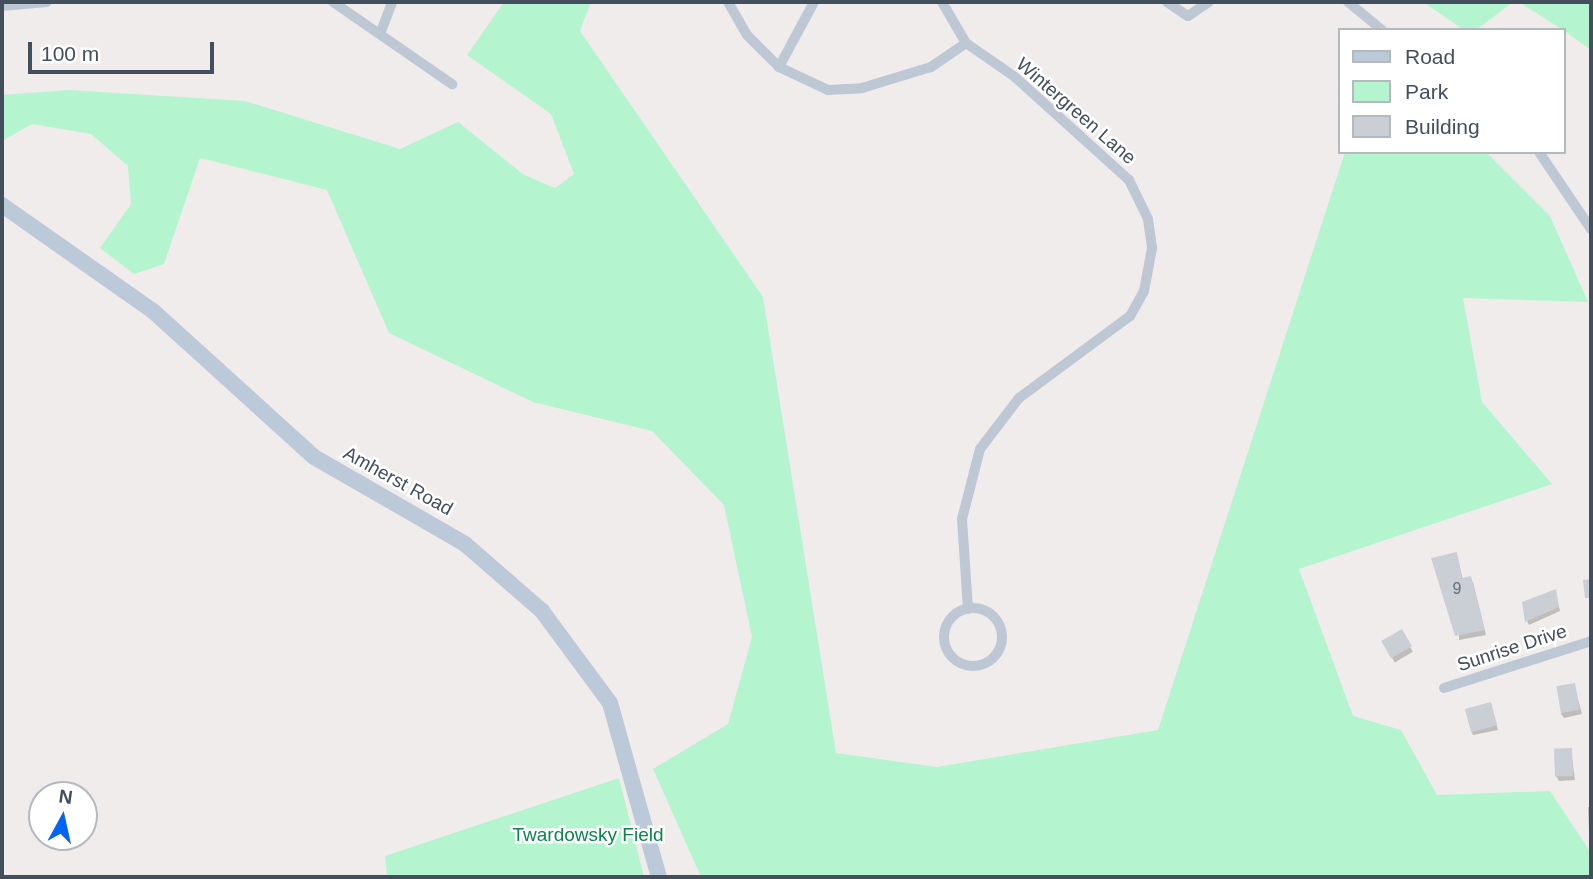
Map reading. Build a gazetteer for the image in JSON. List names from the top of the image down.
{
  "streets": {
    "street": ["Wintergreen Lane", "Amherst Road", "Sunrise Drive"]
  },
  "parks": ["Twardowsky Field"],
  "house_numbers": ["9"],
  "legend": ["Road", "Park", "Building"],
  "scale_bar": "100 m",
  "north": "top"
}
